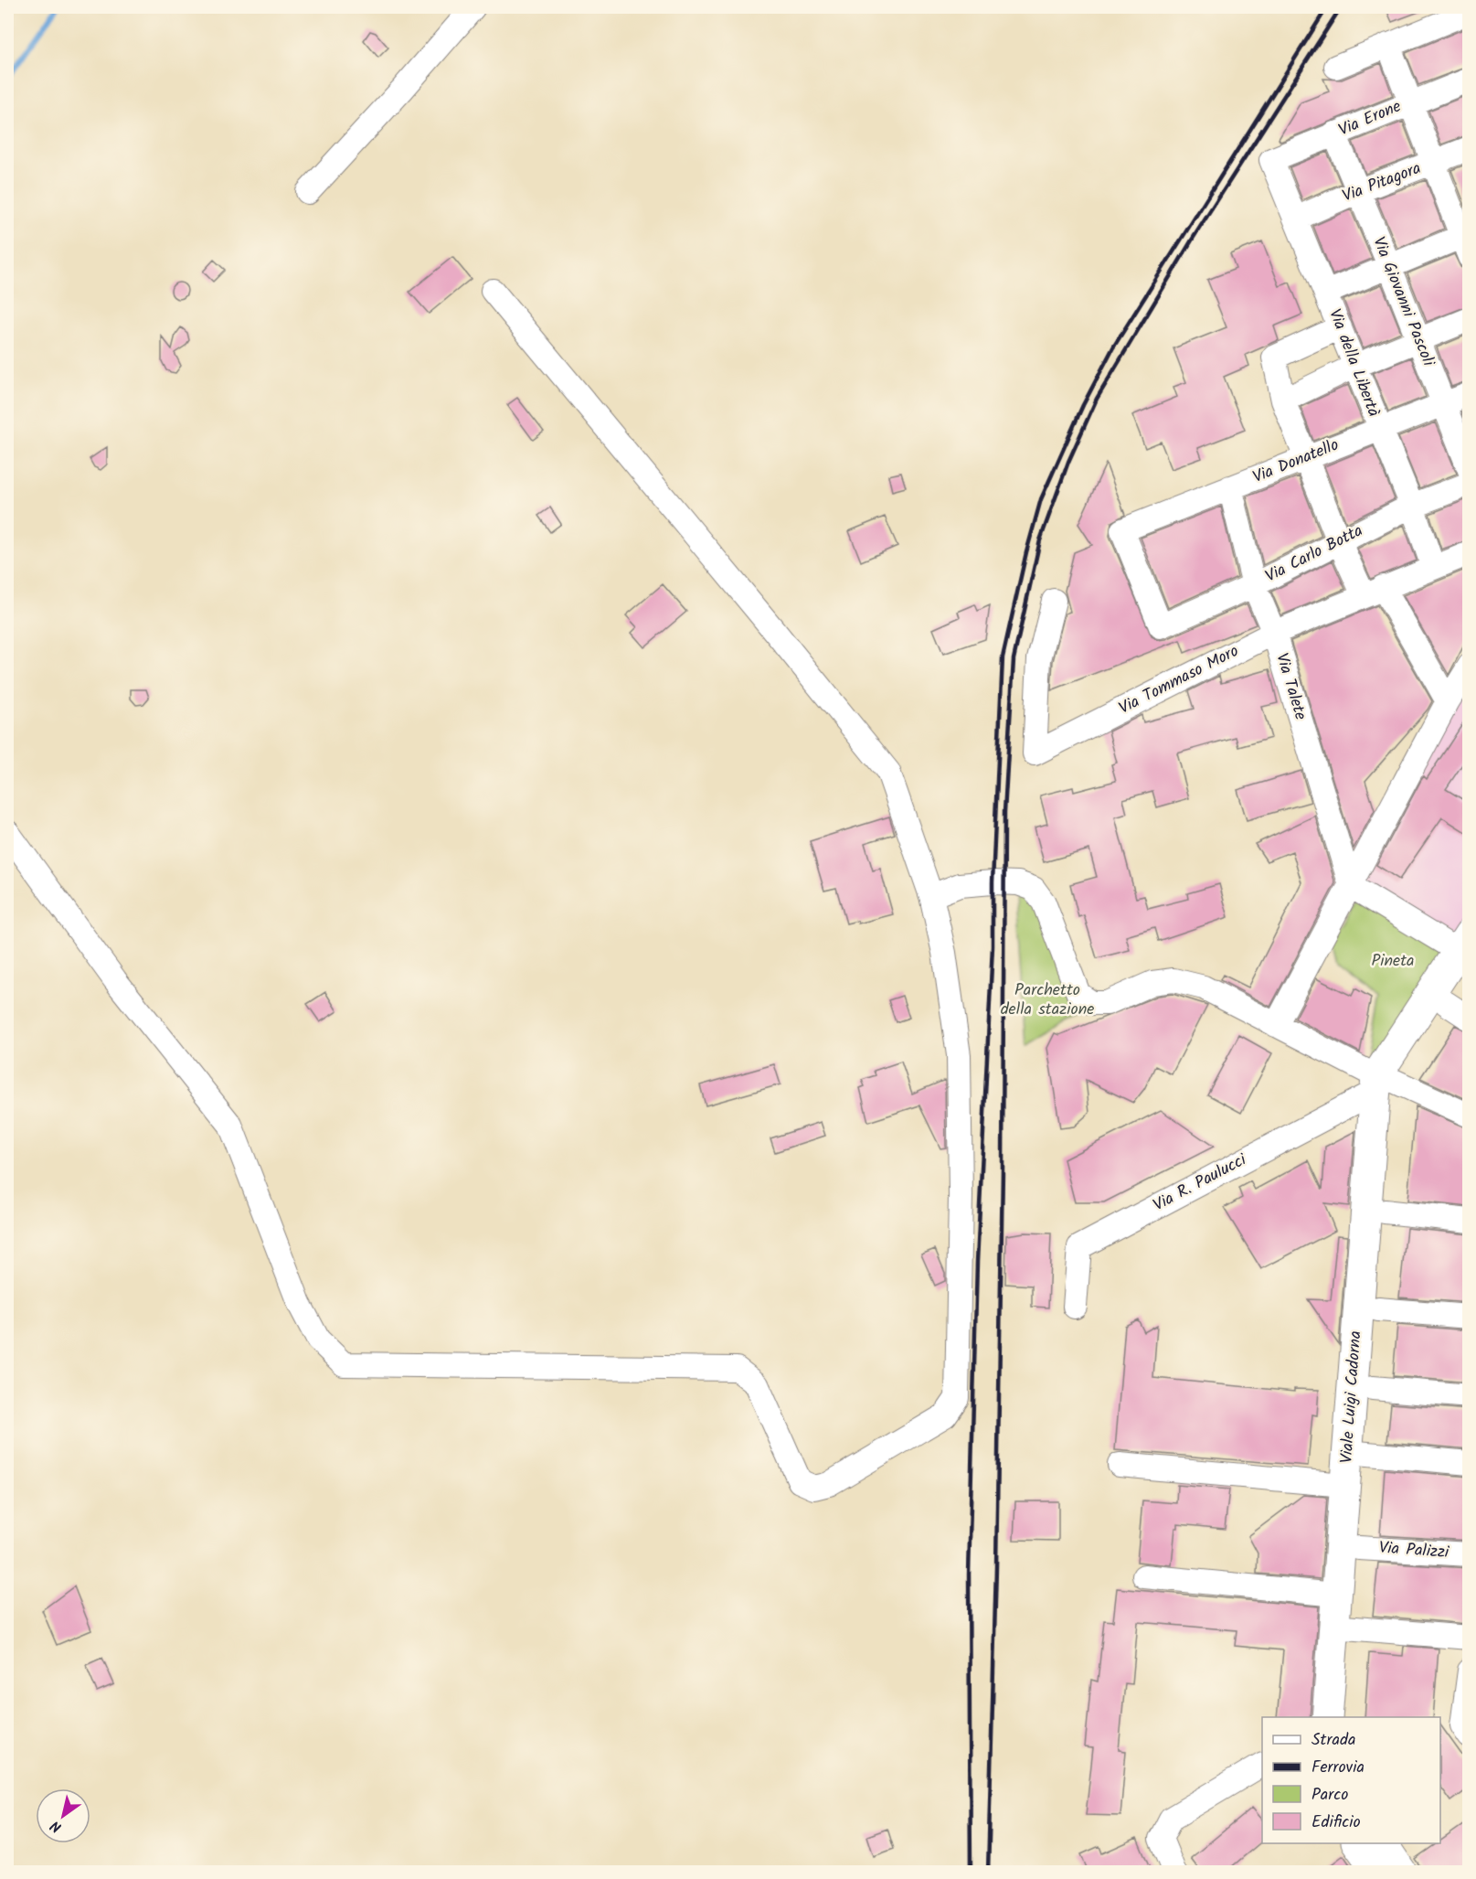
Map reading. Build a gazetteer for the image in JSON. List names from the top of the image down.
{
  "streets": {
    "main road": ["Viale Luigi Cadorna"],
    "street": [
      "Via Erone",
      "Via Pitagora",
      "Via Giovanni Pascoli",
      "Via della Libertà",
      "Via Donatello",
      "Via Carlo Botta",
      "Via Tommaso Moro",
      "Via Talete",
      "Via R. Paulucci",
      "Via Palizzi"
    ]
  },
  "crossings": [
    ["Via Erone", "Via Giovanni Pascoli"],
    ["Via Erone", "Via della Libertà"],
    ["Via Pitagora", "Via Giovanni Pascoli"],
    ["Via Pitagora", "Via della Libertà"],
    ["Via Giovanni Pascoli", "Via Donatello"],
    ["Via della Libertà", "Via Donatello"],
    ["Via della Libertà", "Via Carlo Botta"],
    ["Via della Libertà", "Via Tommaso Moro"],
    ["Via Donatello", "Via Carlo Botta"],
    ["Via Donatello", "Via Talete"],
    ["Via Carlo Botta", "Via Talete"],
    ["Via Tommaso Moro", "Via Talete"],
    ["Via R. Paulucci", "Viale Luigi Cadorna"],
    ["Viale Luigi Cadorna", "Via Palizzi"]
  ],
  "parks": ["Pineta", "Parchetto della stazione"],
  "legend": [
    "Strada",
    "Ferrovia",
    "Parco",
    "Edificio"
  ],
  "north": "bottom left"
}
